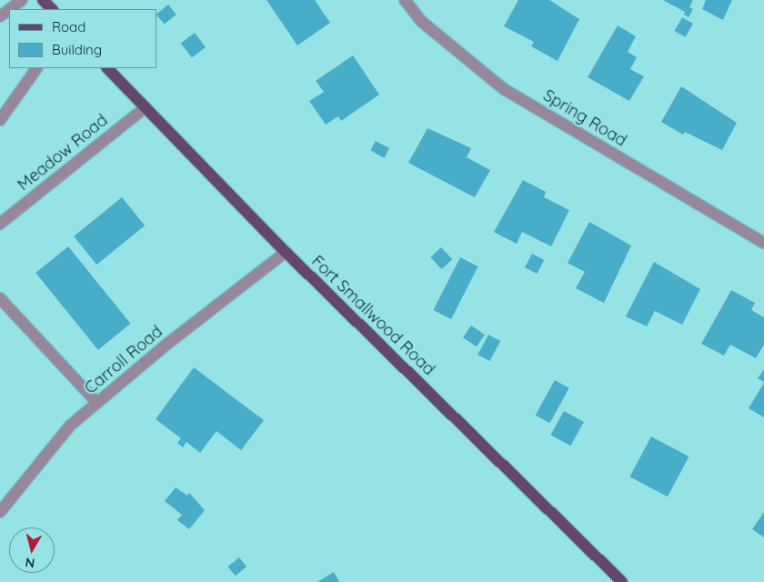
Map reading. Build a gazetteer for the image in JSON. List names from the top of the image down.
{
  "streets": {
    "main road": ["Fort Smallwood Road"],
    "street": ["Spring Road", "Meadow Road", "Carroll Road"]
  },
  "crossings": [
    ["Meadow Road", "Fort Smallwood Road"],
    ["Fort Smallwood Road", "Carroll Road"]
  ],
  "legend": ["Road", "Building"],
  "north": "bottom"
}
